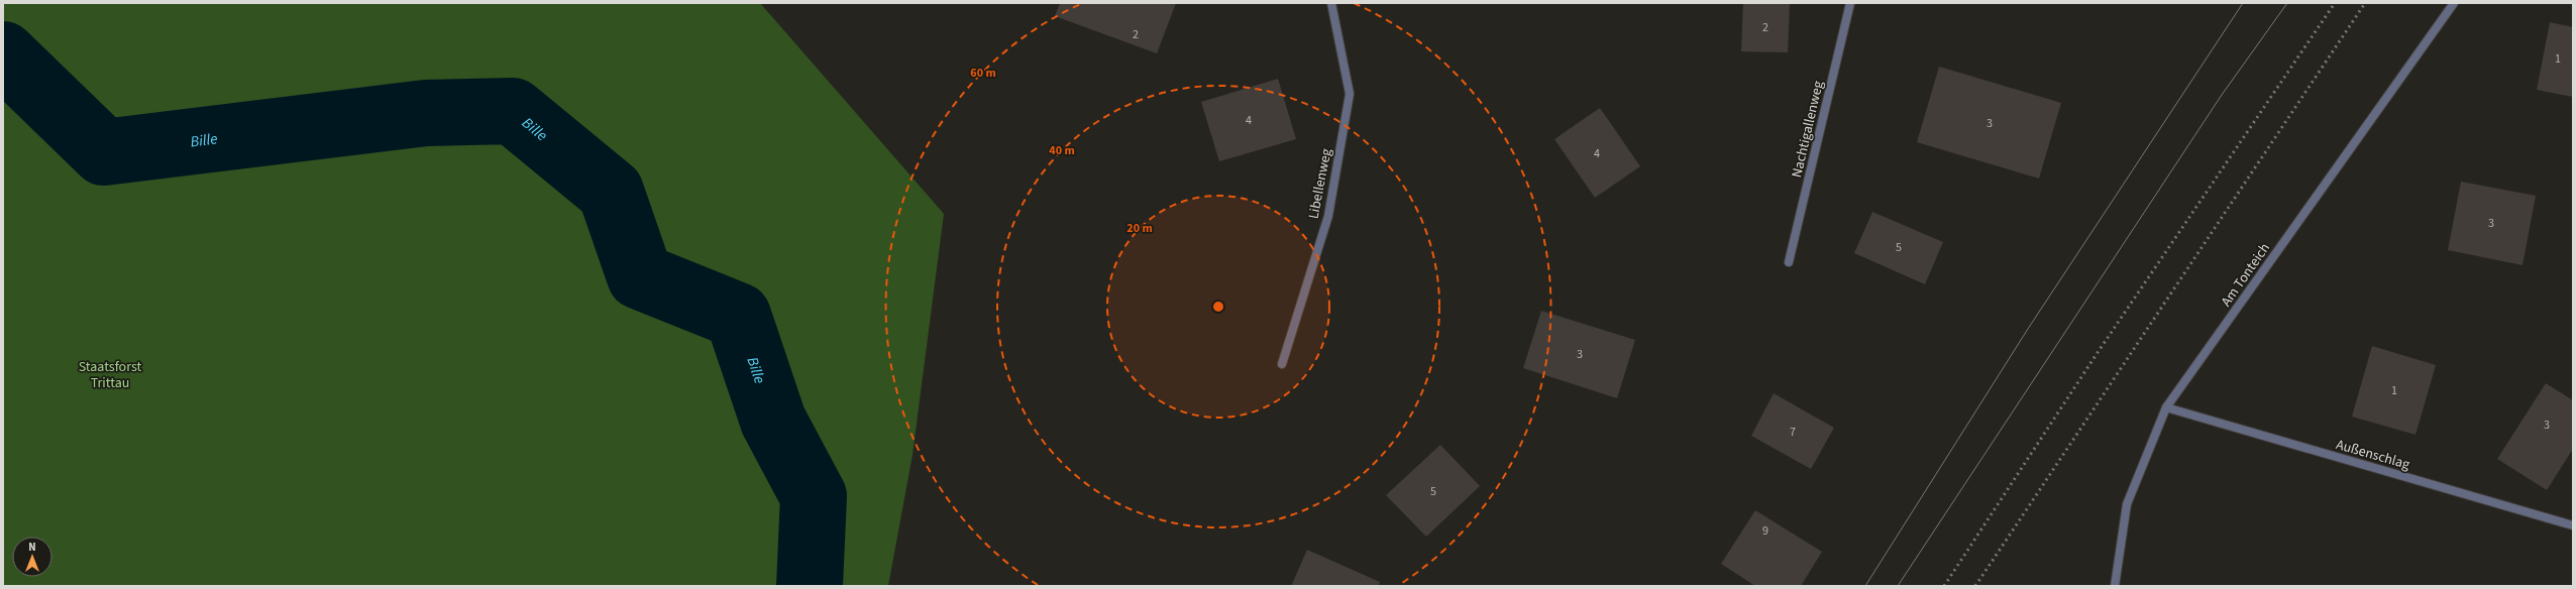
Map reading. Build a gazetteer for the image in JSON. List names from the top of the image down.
{
  "streets": {
    "street": [
      "Nachtigallenweg",
      "Libellenweg",
      "Am Tonteich",
      "Außenschlag"
    ]
  },
  "crossings": [
    ["Am Tonteich", "Außenschlag"]
  ],
  "water": ["Bille"],
  "parks": ["Staatsforst Trittau"],
  "house_numbers": [
    "2",
    "2",
    "1",
    "4",
    "3",
    "4",
    "3",
    "5",
    "3",
    "1",
    "3",
    "7",
    "5",
    "9"
  ],
  "north": "top",
  "rings": ["60 m", "40 m", "20 m"]
}
